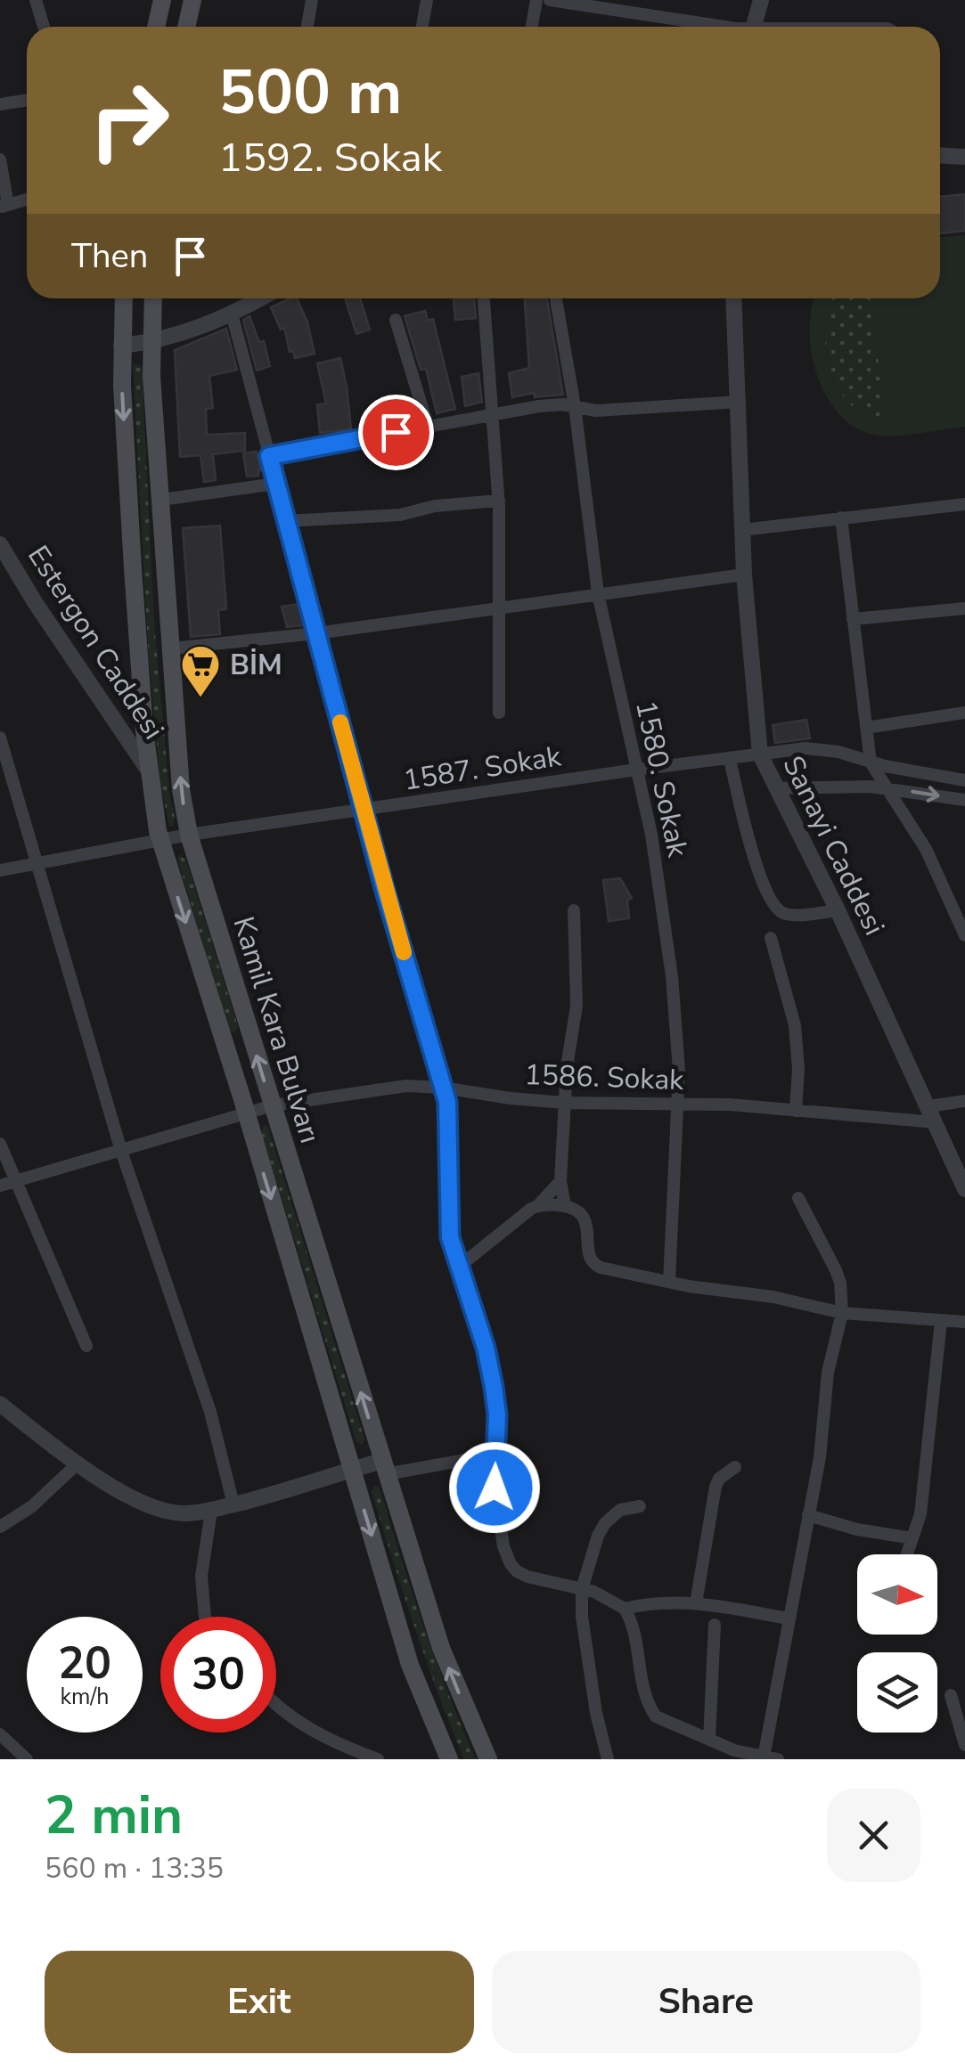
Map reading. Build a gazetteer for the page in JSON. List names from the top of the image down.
{
  "streets": {
    "main road": ["Kamil Kara Bulvarı"],
    "street": [
      "Estergon Caddesi",
      "1587. Sokak",
      "1580. Sokak",
      "Sanayi Caddesi",
      "1586. Sokak"
    ]
  },
  "crossings": [
    ["Estergon Caddesi", "Kamil Kara Bulvarı"],
    ["1587. Sokak", "1580. Sokak"],
    ["1587. Sokak", "Sanayi Caddesi"],
    ["1587. Sokak", "Kamil Kara Bulvarı"],
    ["1580. Sokak", "1586. Sokak"],
    ["Sanayi Caddesi", "1586. Sokak"],
    ["Kamil Kara Bulvarı", "1586. Sokak"]
  ],
  "places": {
    "supermarket": ["BİM"]
  },
  "north": "right",
  "page": {
    "turn": ["500 m", "1592. Sokak"],
    "then": "Then",
    "speed": "20 km/h",
    "limit": "30",
    "heading": ["2 min", "560 m · 13:35"],
    "buttons": ["Exit", "Share"]
  }
}
